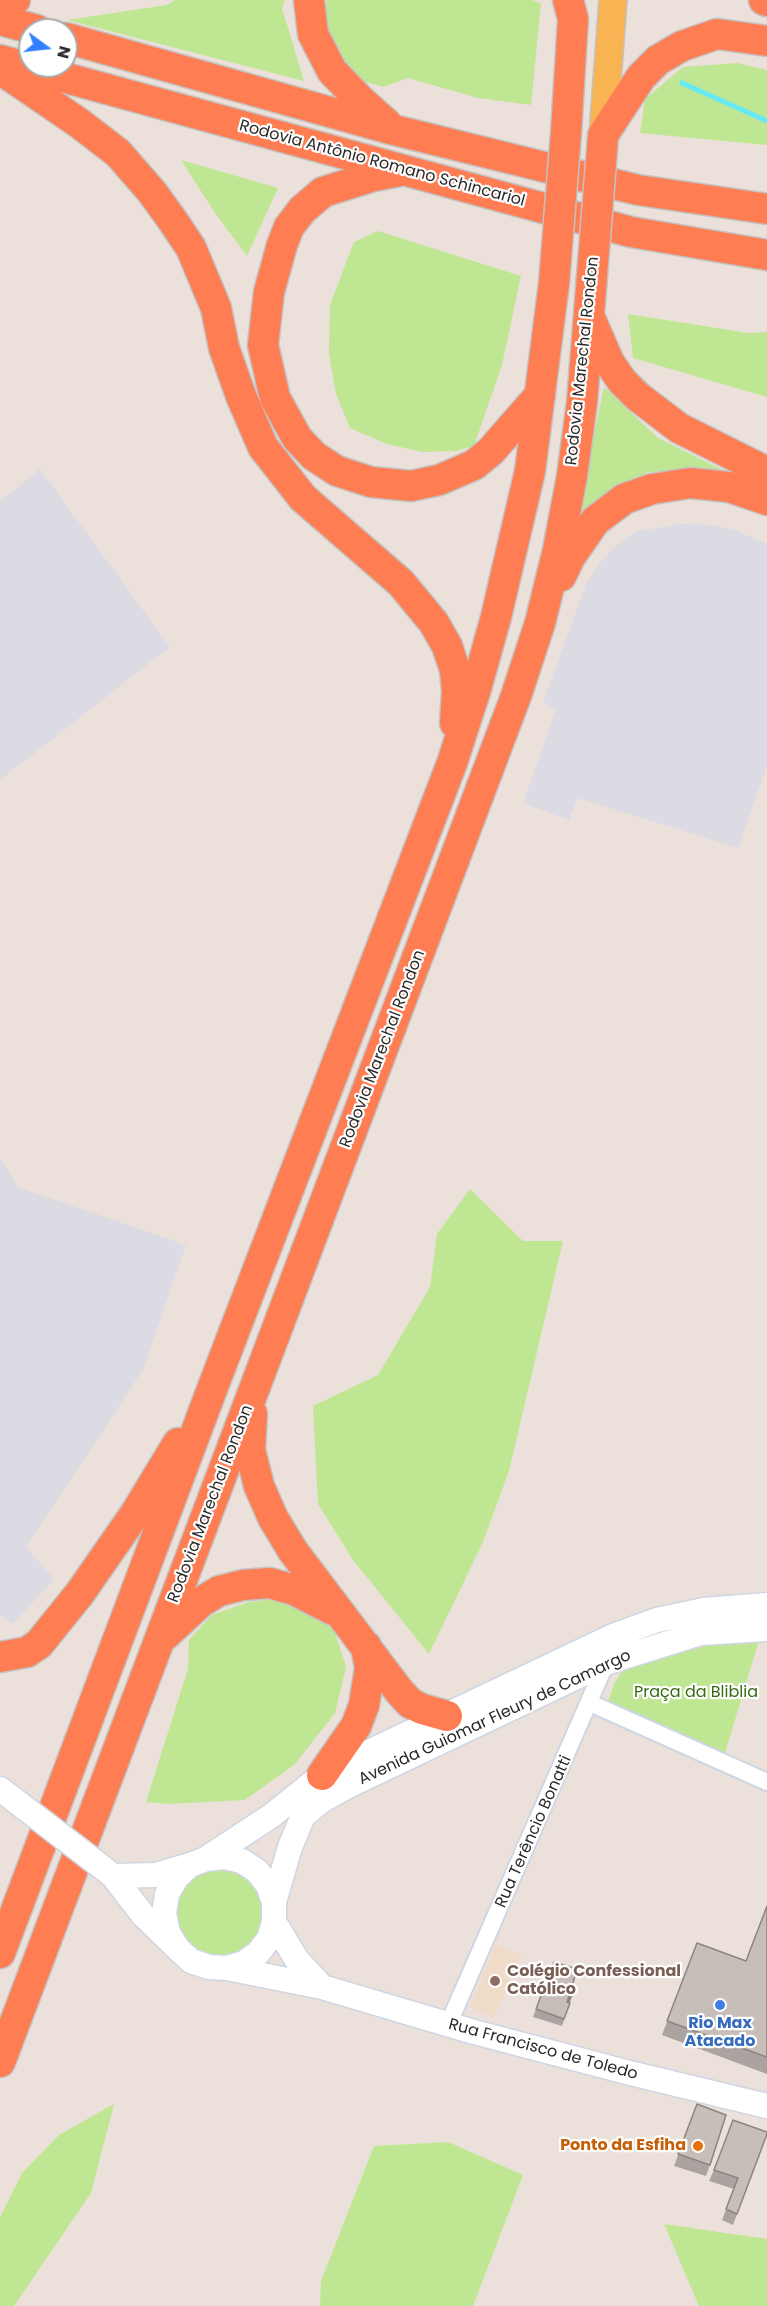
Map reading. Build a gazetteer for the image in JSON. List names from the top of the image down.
{
  "streets": {
    "highway": ["Rodovia Antônio Romano Schincariol", "Rodovia Marechal Rondon"],
    "street": ["Avenida Guiomar Fleury de Camargo", "Rua Terêncio Bonatti", "Rua Francisco de Toledo"]
  },
  "crossings": [
    ["Avenida Guiomar Fleury de Camargo", "Rua Terêncio Bonatti"],
    ["Avenida Guiomar Fleury de Camargo", "Rua Francisco de Toledo"],
    ["Rua Terêncio Bonatti", "Rua Francisco de Toledo"]
  ],
  "parks": ["Praça da Bliblia"],
  "places": ["Colégio Confessional Católico", "Rio Max Atacado", "Ponto da Esfiha"],
  "north": "right"
}
